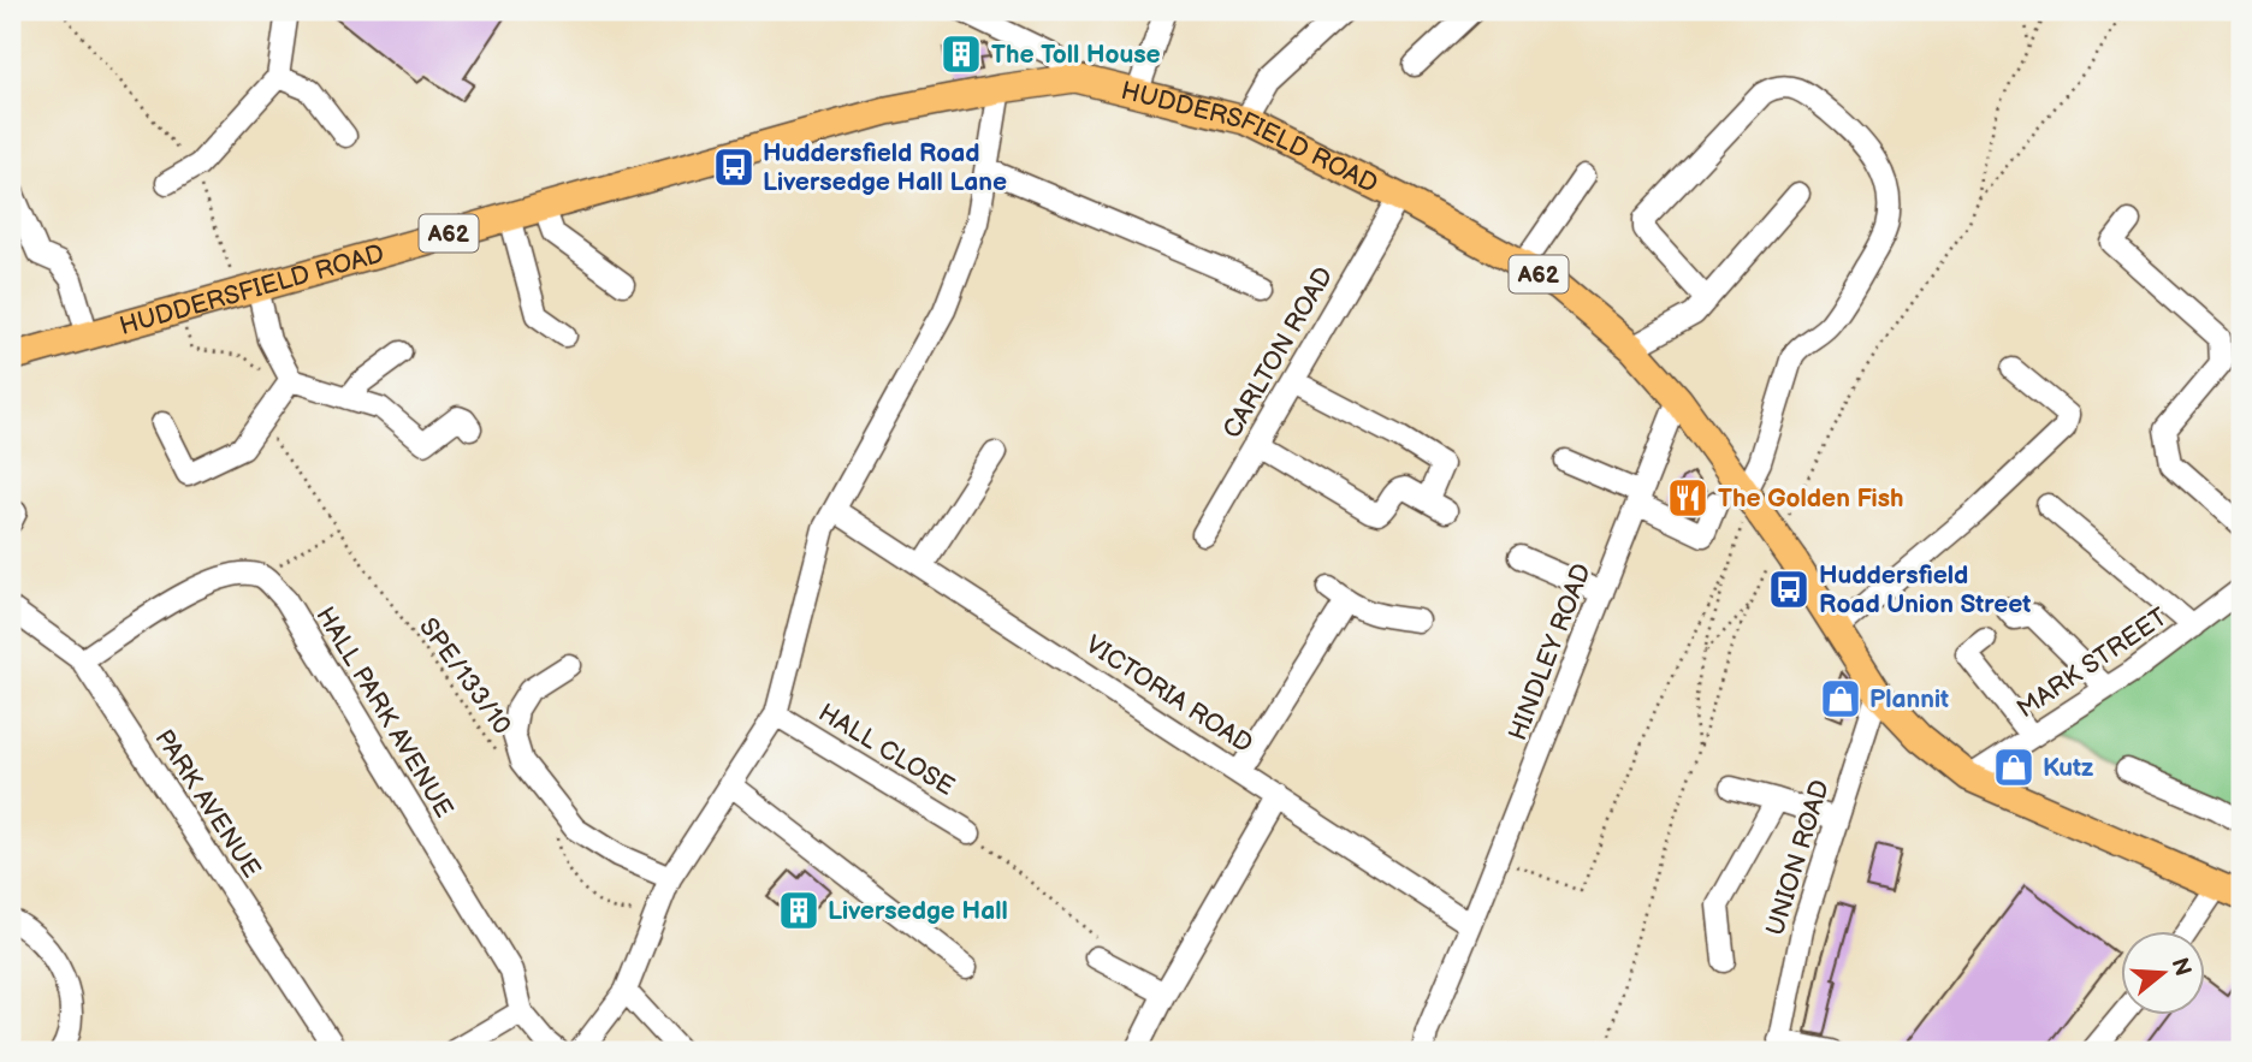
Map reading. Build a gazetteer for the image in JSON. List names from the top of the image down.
{
  "streets": {
    "main road": ["HUDDERSFIELD ROAD", "A62"],
    "street": [
      "CARLTON ROAD",
      "HINDLEY ROAD",
      "MARK STREET",
      "VICTORIA ROAD",
      "HALL PARK AVENUE",
      "HALL CLOSE",
      "PARK AVENUE",
      "UNION ROAD"
    ],
    "path": ["SPE/133/10"]
  },
  "crossings": [
    ["HUDDERSFIELD ROAD", "CARLTON ROAD"],
    ["HUDDERSFIELD ROAD", "HINDLEY ROAD"],
    ["HUDDERSFIELD ROAD", "MARK STREET"],
    ["HUDDERSFIELD ROAD", "UNION ROAD"],
    ["HINDLEY ROAD", "VICTORIA ROAD"]
  ],
  "places": {
    "building": ["The Toll House", "Liversedge Hall"],
    "bus stop": ["Huddersfield Road Liversedge Hall Lane", "Huddersfield Road Union Street"],
    "restaurant": ["The Golden Fish"],
    "shop": ["Plannit", "Kutz"]
  },
  "north": "right"
}
